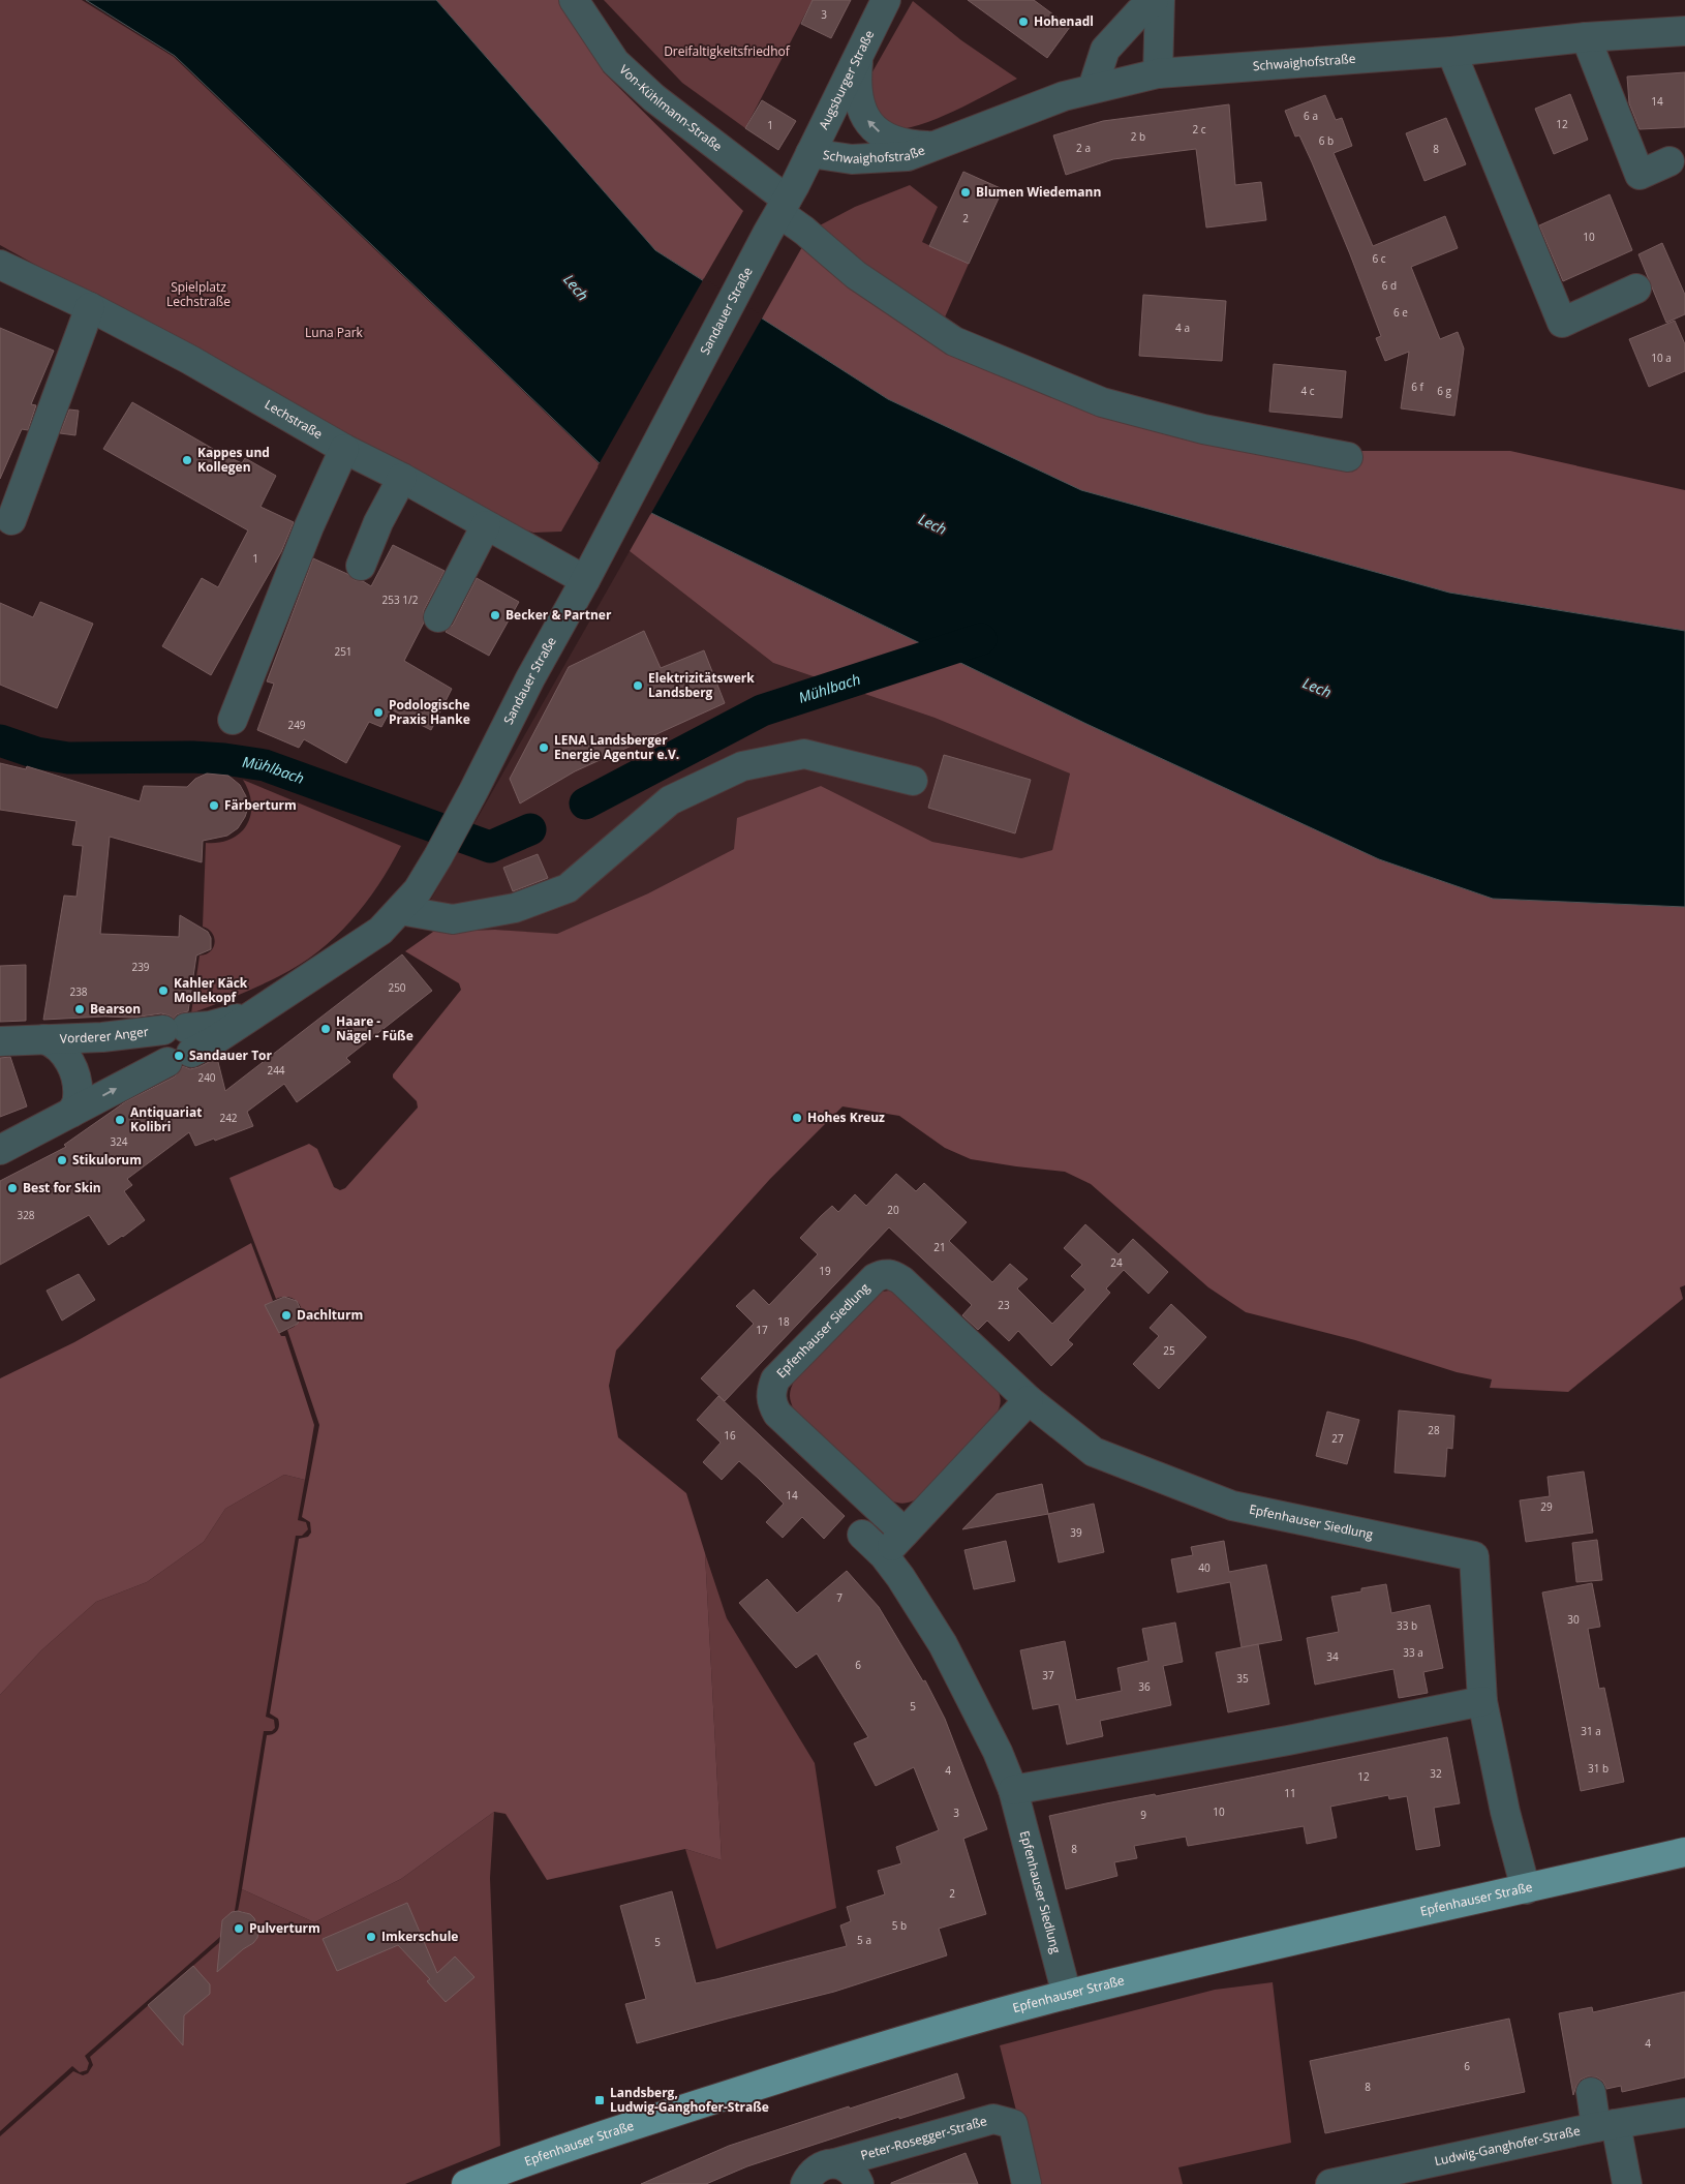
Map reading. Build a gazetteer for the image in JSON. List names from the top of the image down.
{
  "streets": {
    "main road": ["Epfenhauser Straße"],
    "street": [
      "Schwaighofstraße",
      "Augsburger Straße",
      "Von-Kühlmann-Straße",
      "Sandauer Straße",
      "Lechstraße",
      "Vorderer Anger",
      "Epfenhauser Siedlung",
      "Peter-Rosegger-Straße",
      "Ludwig-Ganghofer-Straße"
    ]
  },
  "crossings": [
    ["Schwaighofstraße", "Augsburger Straße"],
    ["Augsburger Straße", "Von-Kühlmann-Straße"],
    ["Augsburger Straße", "Sandauer Straße"],
    ["Von-Kühlmann-Straße", "Sandauer Straße"],
    ["Sandauer Straße", "Lechstraße"],
    ["Sandauer Straße", "Vorderer Anger"],
    ["Epfenhauser Siedlung", "Epfenhauser Straße"]
  ],
  "water": ["Lech", "Mühlbach"],
  "parks": ["Dreifaltigkeitsfriedhof", "Spielplatz Lechstraße", "Luna Park"],
  "places": {
    "other": [
      "Hohenadl",
      "Blumen Wiedemann",
      "Kappes und Kollegen",
      "Becker & Partner",
      "Elektrizitätswerk Landsberg",
      "Podologische Praxis Hanke",
      "LENA Landsberger Energie Agentur e.V.",
      "Färberturm",
      "Kahler Käck Mollekopf",
      "Bearson",
      "Haare - Nägel - Füße",
      "Sandauer Tor",
      "Hohes Kreuz",
      "Antiquariat Kolibri",
      "Stikulorum",
      "Best for Skin",
      "Dachlturm",
      "Pulverturm",
      "Imkerschule"
    ],
    "transit": ["Landsberg, Ludwig-Ganghofer-Straße"]
  },
  "house_numbers": [
    "3",
    "14",
    "6 a",
    "12",
    "1",
    "2 c",
    "2 b",
    "6 b",
    "2 a",
    "8",
    "2",
    "10",
    "6 c",
    "6 d",
    "6 e",
    "4 a",
    "10 a",
    "6 f",
    "4 c",
    "6 g",
    "1",
    "253 1/2",
    "251",
    "249",
    "239",
    "250",
    "238",
    "244",
    "240",
    "242",
    "324",
    "20",
    "328",
    "21",
    "24",
    "19",
    "23",
    "18",
    "17",
    "25",
    "28",
    "16",
    "27",
    "14",
    "29",
    "39",
    "40",
    "7",
    "30",
    "33 b",
    "33 a",
    "34",
    "6",
    "37",
    "35",
    "36",
    "5",
    "31 a",
    "31 b",
    "4",
    "32",
    "12",
    "11",
    "10",
    "3",
    "9",
    "8",
    "2",
    "5 b",
    "5 a",
    "5",
    "4",
    "6",
    "8"
  ]
}
